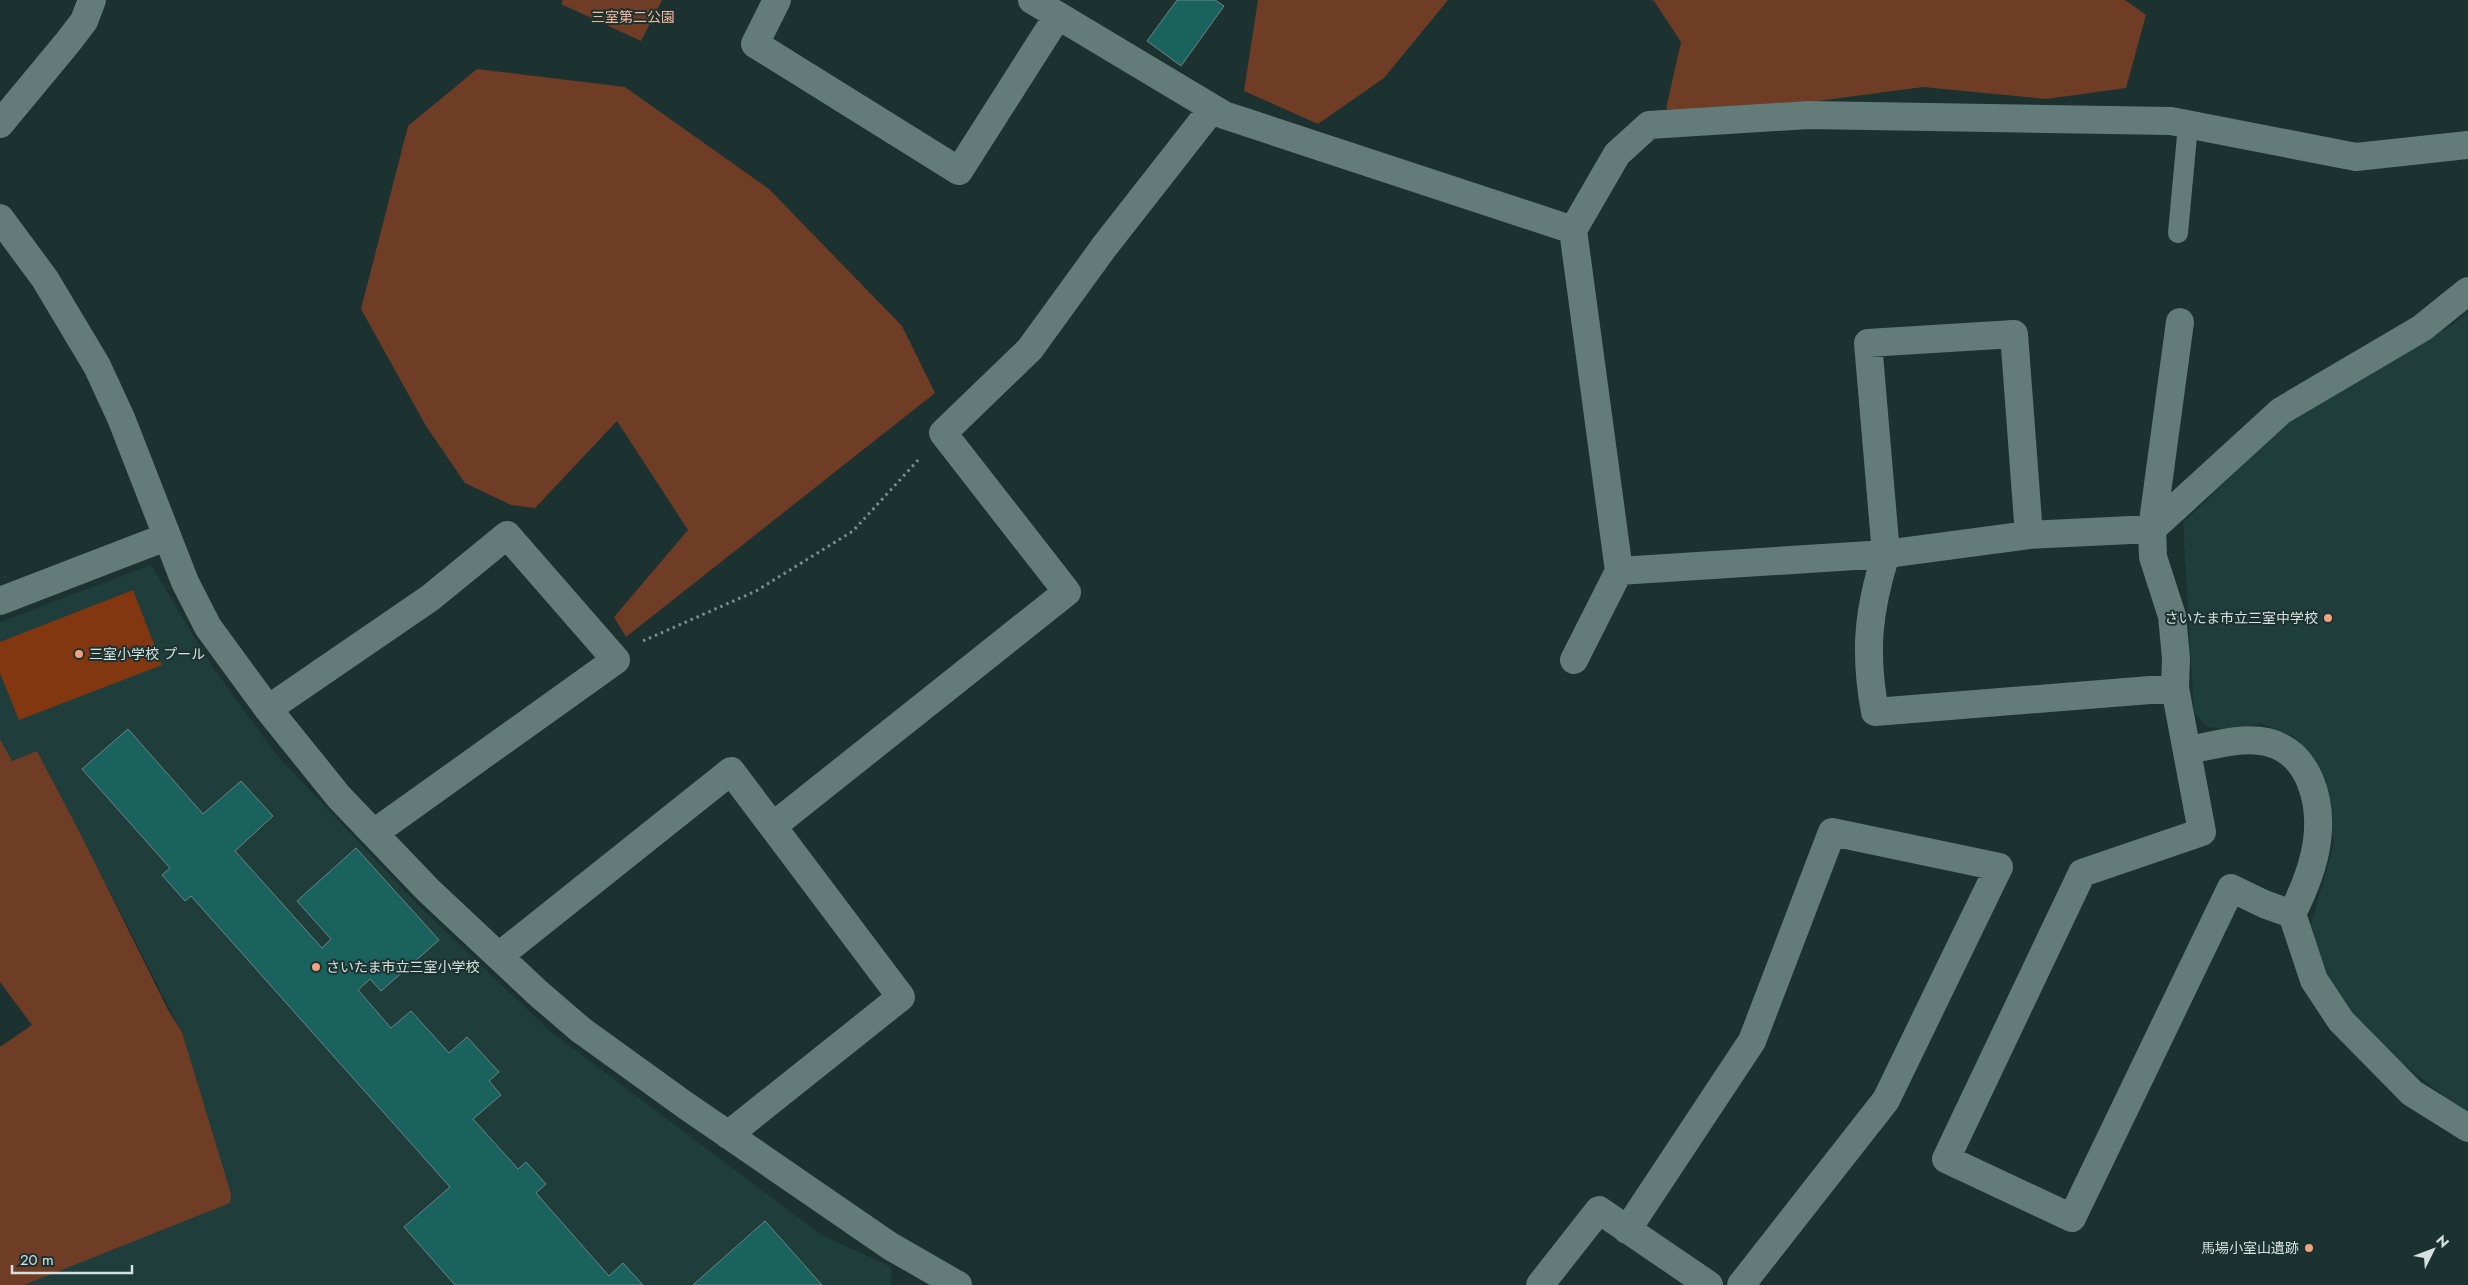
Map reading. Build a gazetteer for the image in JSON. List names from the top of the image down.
{
  "parks": ["三室第二公園"],
  "places": [
    "さいたま市立三室中学校",
    "三室小学校 プール",
    "さいたま市立三室小学校",
    "馬場小室山遺跡"
  ],
  "scale_bar": "20 m",
  "north": "top right"
}
